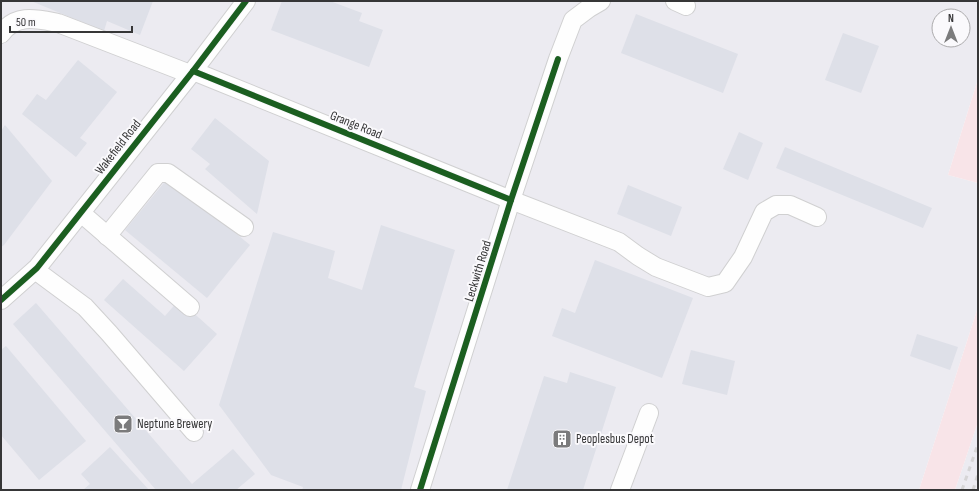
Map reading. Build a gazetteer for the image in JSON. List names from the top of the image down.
{
  "streets": {
    "street": ["Grange Road", "Wakefield Road", "Leckwith Road"]
  },
  "crossings": [
    ["Grange Road", "Wakefield Road"],
    ["Grange Road", "Leckwith Road"]
  ],
  "places": {
    "bar": ["Neptune Brewery"],
    "building": ["Peoplesbus Depot"]
  },
  "scale_bar": "50 m",
  "north": "top"
}
